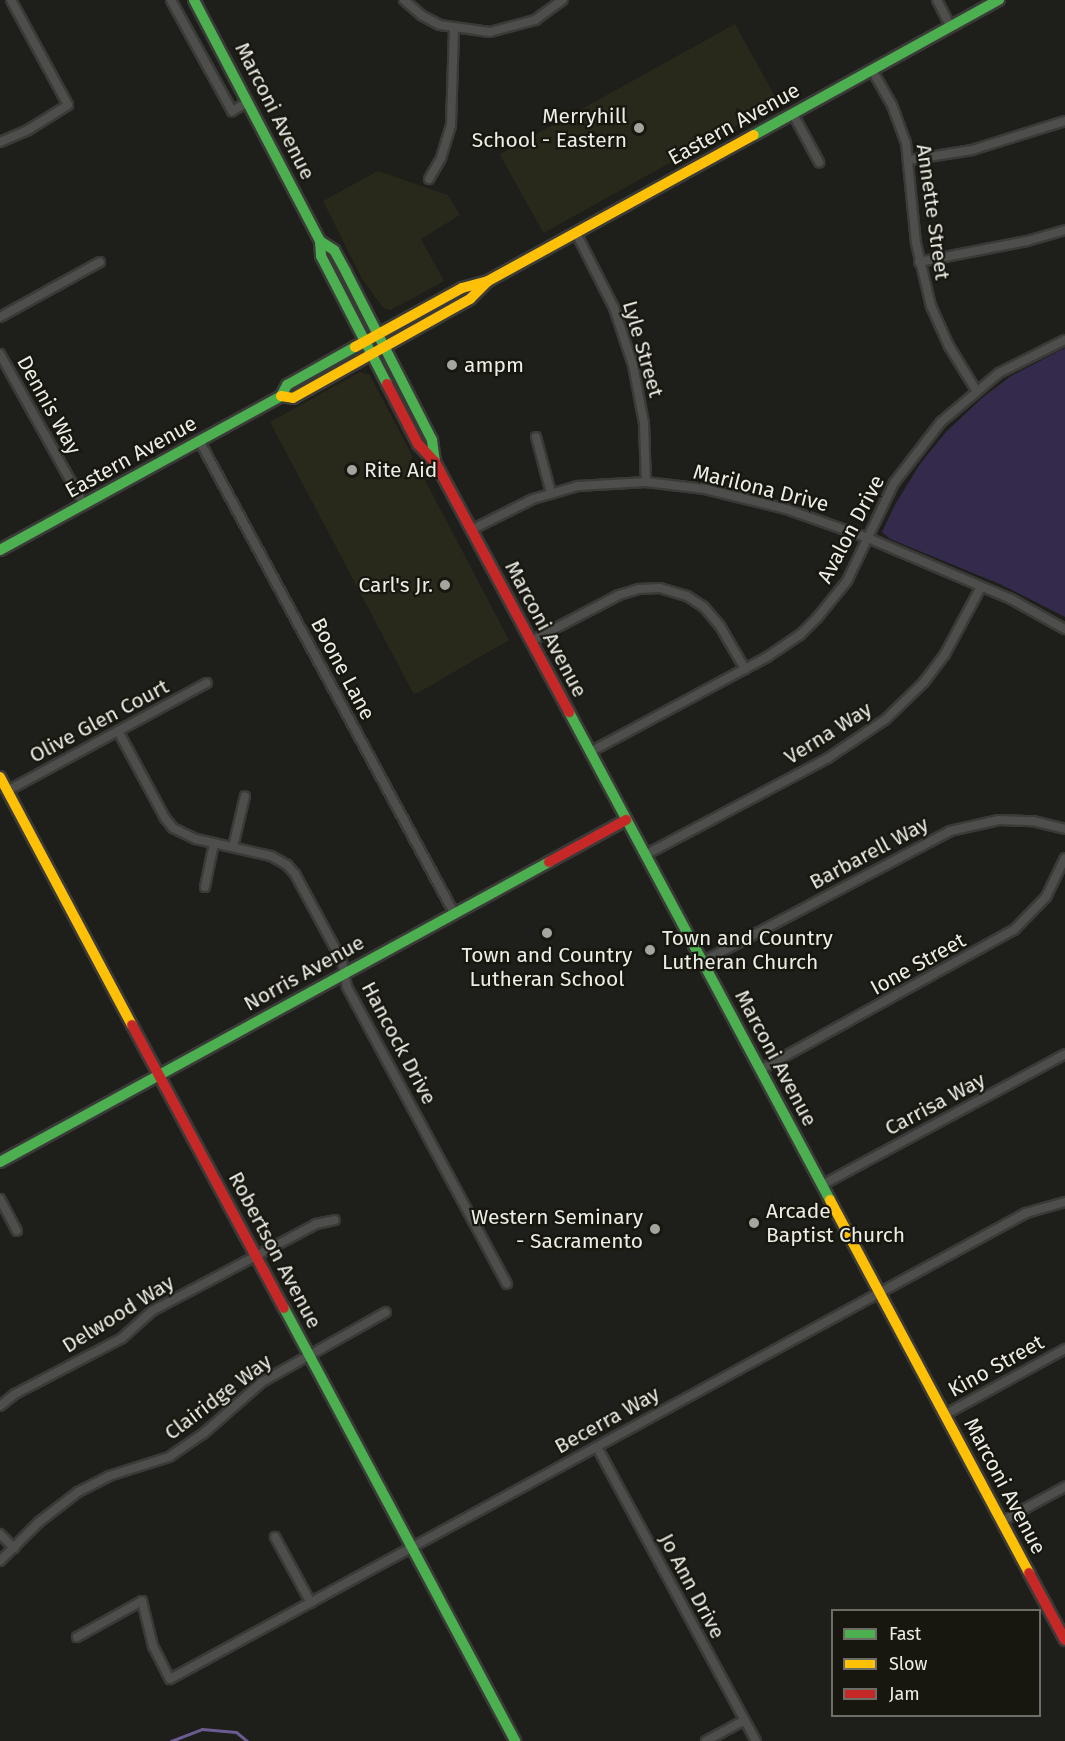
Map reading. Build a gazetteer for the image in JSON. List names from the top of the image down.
{
  "streets": {
    "main road": [
      "Marconi Avenue",
      "Eastern Avenue",
      "Norris Avenue",
      "Robertson Avenue"
    ],
    "street": [
      "Annette Street",
      "Lyle Street",
      "Dennis Way",
      "Marilona Drive",
      "Avalon Drive",
      "Boone Lane",
      "Olive Glen Court",
      "Verna Way",
      "Barbarell Way",
      "Ione Street",
      "Hancock Drive",
      "Carrisa Way",
      "Delwood Way",
      "Kino Street",
      "Clairidge Way",
      "Becerra Way",
      "Jo Ann Drive"
    ]
  },
  "crossings": [
    ["Marconi Avenue", "Eastern Avenue"],
    ["Marconi Avenue", "Marilona Drive"],
    ["Marconi Avenue", "Avalon Drive"],
    ["Marconi Avenue", "Verna Way"],
    ["Marconi Avenue", "Barbarell Way"],
    ["Marconi Avenue", "Ione Street"],
    ["Marconi Avenue", "Norris Avenue"],
    ["Marconi Avenue", "Carrisa Way"],
    ["Marconi Avenue", "Kino Street"],
    ["Marconi Avenue", "Becerra Way"],
    ["Eastern Avenue", "Annette Street"],
    ["Eastern Avenue", "Lyle Street"],
    ["Eastern Avenue", "Dennis Way"],
    ["Eastern Avenue", "Boone Lane"],
    ["Annette Street", "Avalon Drive"],
    ["Lyle Street", "Marilona Drive"],
    ["Marilona Drive", "Avalon Drive"],
    ["Marilona Drive", "Verna Way"],
    ["Boone Lane", "Norris Avenue"],
    ["Olive Glen Court", "Hancock Drive"],
    ["Olive Glen Court", "Robertson Avenue"],
    ["Norris Avenue", "Hancock Drive"],
    ["Norris Avenue", "Robertson Avenue"],
    ["Robertson Avenue", "Delwood Way"],
    ["Robertson Avenue", "Clairidge Way"],
    ["Robertson Avenue", "Becerra Way"],
    ["Becerra Way", "Jo Ann Drive"]
  ],
  "places": [
    "Merryhill School - Eastern",
    "ampm",
    "Rite Aid",
    "Carl's Jr.",
    "Town and Country Lutheran School",
    "Town and Country Lutheran Church",
    "Arcade Baptist Church",
    "Western Seminary - Sacramento"
  ],
  "legend": ["Fast", "Slow", "Jam"]
}
